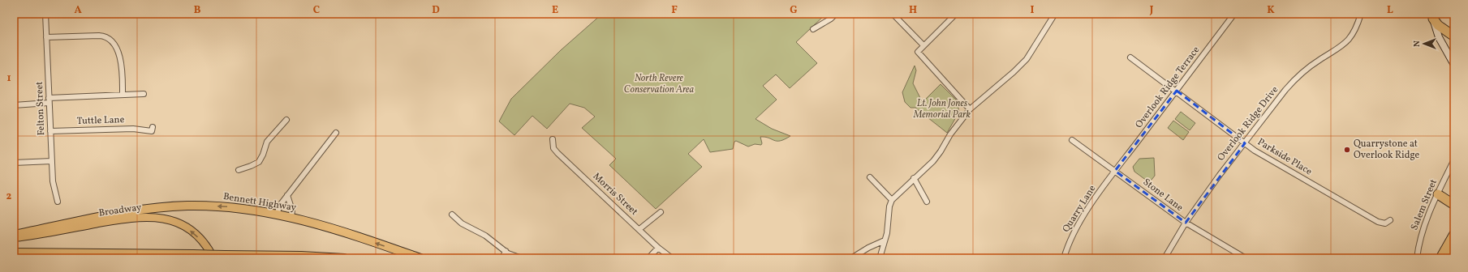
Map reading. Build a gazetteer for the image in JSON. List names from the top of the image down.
{
  "streets": {
    "highway": ["Bennett Highway"],
    "main road": ["Broadway"],
    "street": [
      "Overlook Ridge Terrace",
      "Felton Street",
      "Tuttle Lane",
      "Overlook Ridge Drive",
      "Parkside Place",
      "Morris Street",
      "Stone Lane",
      "Salem Street",
      "Quarry Lane"
    ]
  },
  "crossings": [
    ["Overlook Ridge Terrace", "Parkside Place"],
    ["Overlook Ridge Terrace", "Stone Lane"],
    ["Overlook Ridge Terrace", "Quarry Lane"],
    ["Felton Street", "Tuttle Lane"],
    ["Overlook Ridge Drive", "Parkside Place"],
    ["Overlook Ridge Drive", "Stone Lane"],
    ["Stone Lane", "Quarry Lane"]
  ],
  "one_way": ["Broadway"],
  "parks": ["North Revere Conservation Area", "Lt. John Jones Memorial Park"],
  "places": ["Quarrystone at Overlook Ridge"],
  "north": "left",
  "grid": {
    "columns": [
      "A",
      "B",
      "C",
      "D",
      "E",
      "F",
      "G",
      "H",
      "I",
      "J",
      "K",
      "L"
    ],
    "rows": ["1", "2"]
  }
}
